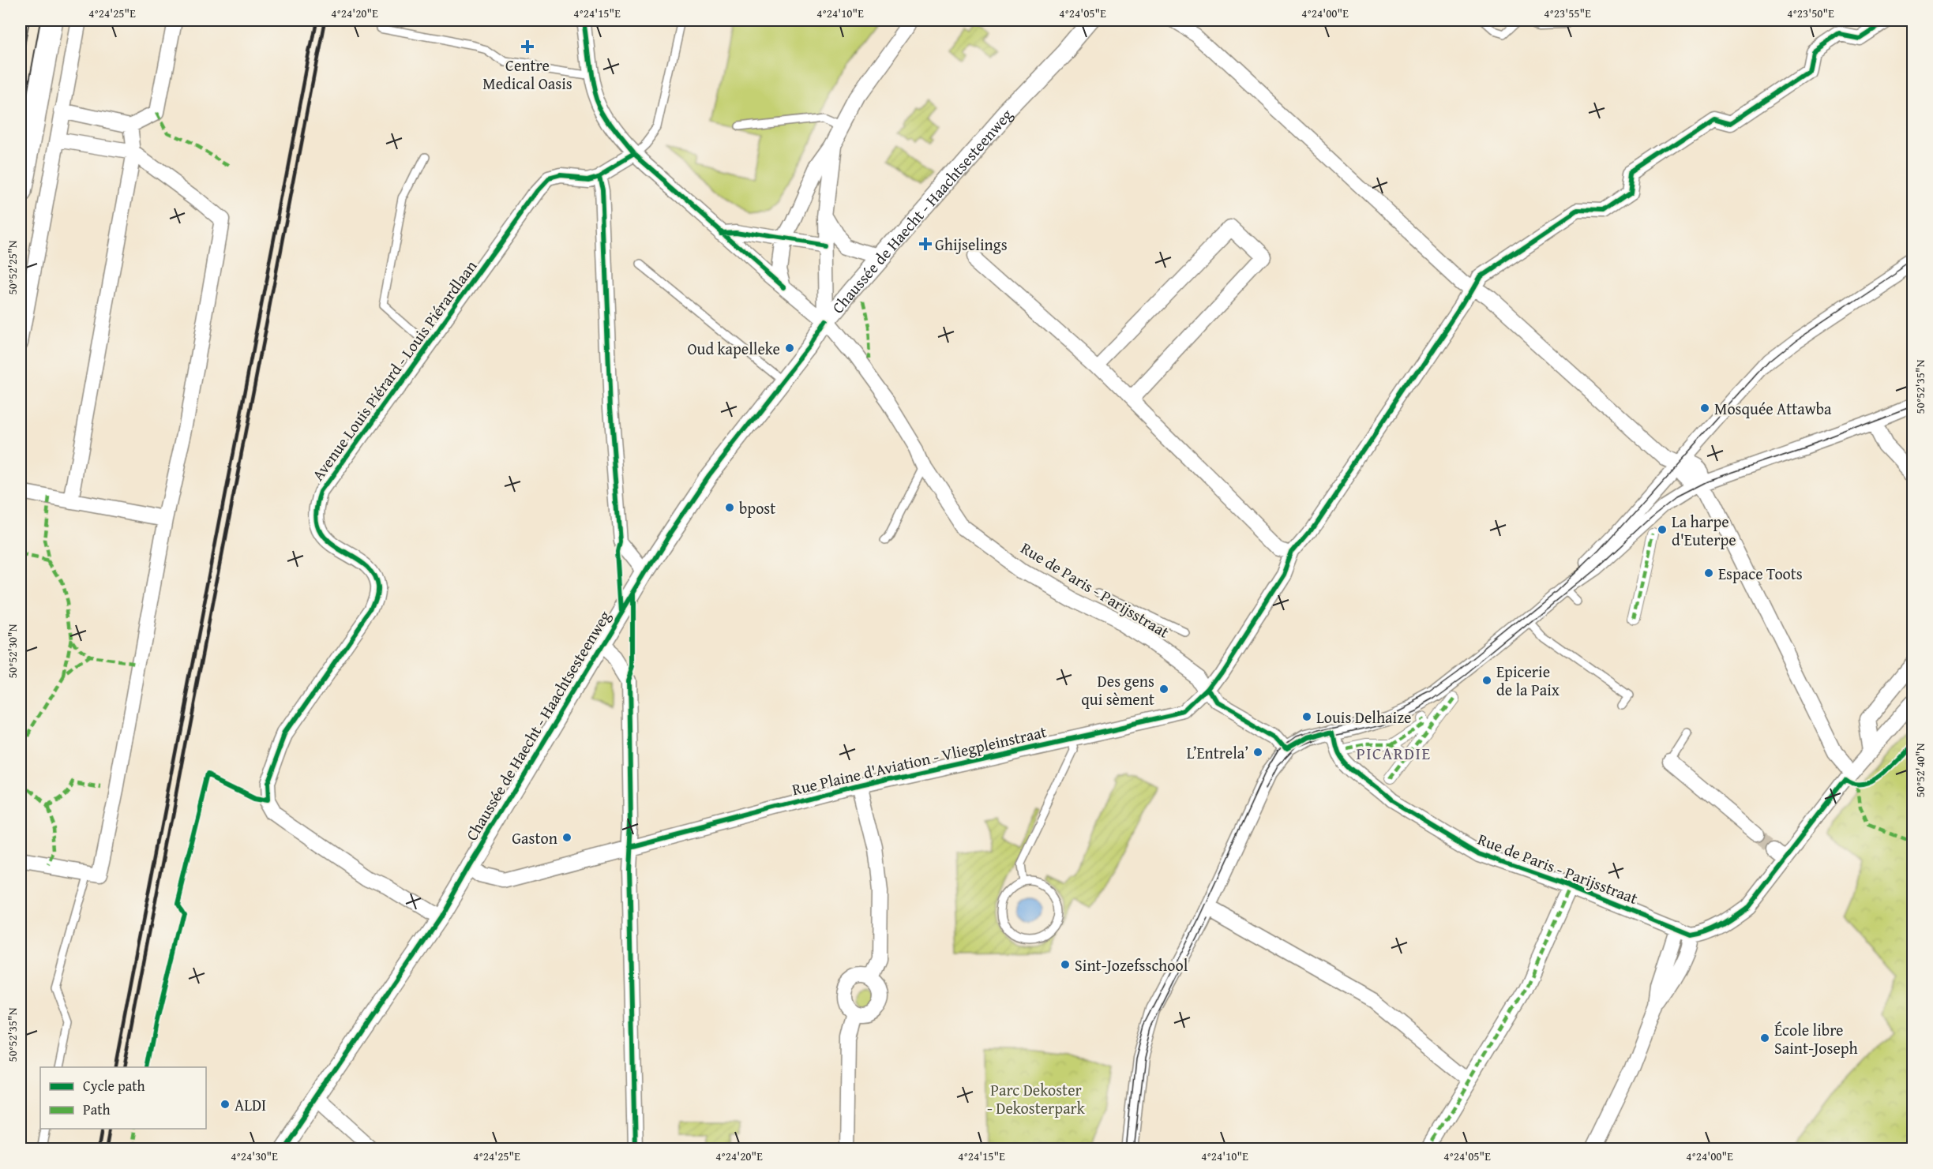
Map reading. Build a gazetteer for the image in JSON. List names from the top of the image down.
{
  "streets": {
    "street": [
      "Chaussée de Haecht - Haachtsesteenweg",
      "Avenue Louis Piérard - Louis Piérardlaan",
      "Rue de Paris - Parijsstraat",
      "Rue Plaine d'Aviation - Vliegpleinstraat"
    ]
  },
  "crossings": [
    ["Chaussée de Haecht - Haachtsesteenweg", "Avenue Louis Piérard - Louis Piérardlaan"],
    ["Chaussée de Haecht - Haachtsesteenweg", "Rue de Paris - Parijsstraat"],
    ["Chaussée de Haecht - Haachtsesteenweg", "Rue Plaine d'Aviation - Vliegpleinstraat"],
    ["Avenue Louis Piérard - Louis Piérardlaan", "Rue de Paris - Parijsstraat"],
    ["Rue de Paris - Parijsstraat", "Rue Plaine d'Aviation - Vliegpleinstraat"]
  ],
  "districts": ["PICARDIE"],
  "parks": ["Parc Dekoster - Dekosterpark"],
  "places": {
    "health": ["Centre Medical Oasis", "Ghijselings"],
    "other": [
      "Oud kapelleke",
      "Mosquée Attawba",
      "bpost",
      "La harpe d'Euterpe",
      "Espace Toots",
      "Epicerie de la Paix",
      "Des gens qui sèment",
      "Louis Delhaize",
      "L’Entrela’",
      "Gaston",
      "Sint-Jozefsschool",
      "École libre Saint-Joseph",
      "ALDI"
    ]
  },
  "legend": ["Cycle path", "Path"],
  "coordinates": [
    "4°24'25\"E",
    "4°24'20\"E",
    "4°24'15\"E",
    "4°24'10\"E",
    "4°24'05\"E",
    "4°24'00\"E",
    "4°23'55\"E",
    "4°23'50\"E",
    "50°52'25\"N",
    "50°52'35\"N",
    "50°52'30\"N",
    "50°52'40\"N",
    "4°24'30\"E"
  ]
}
